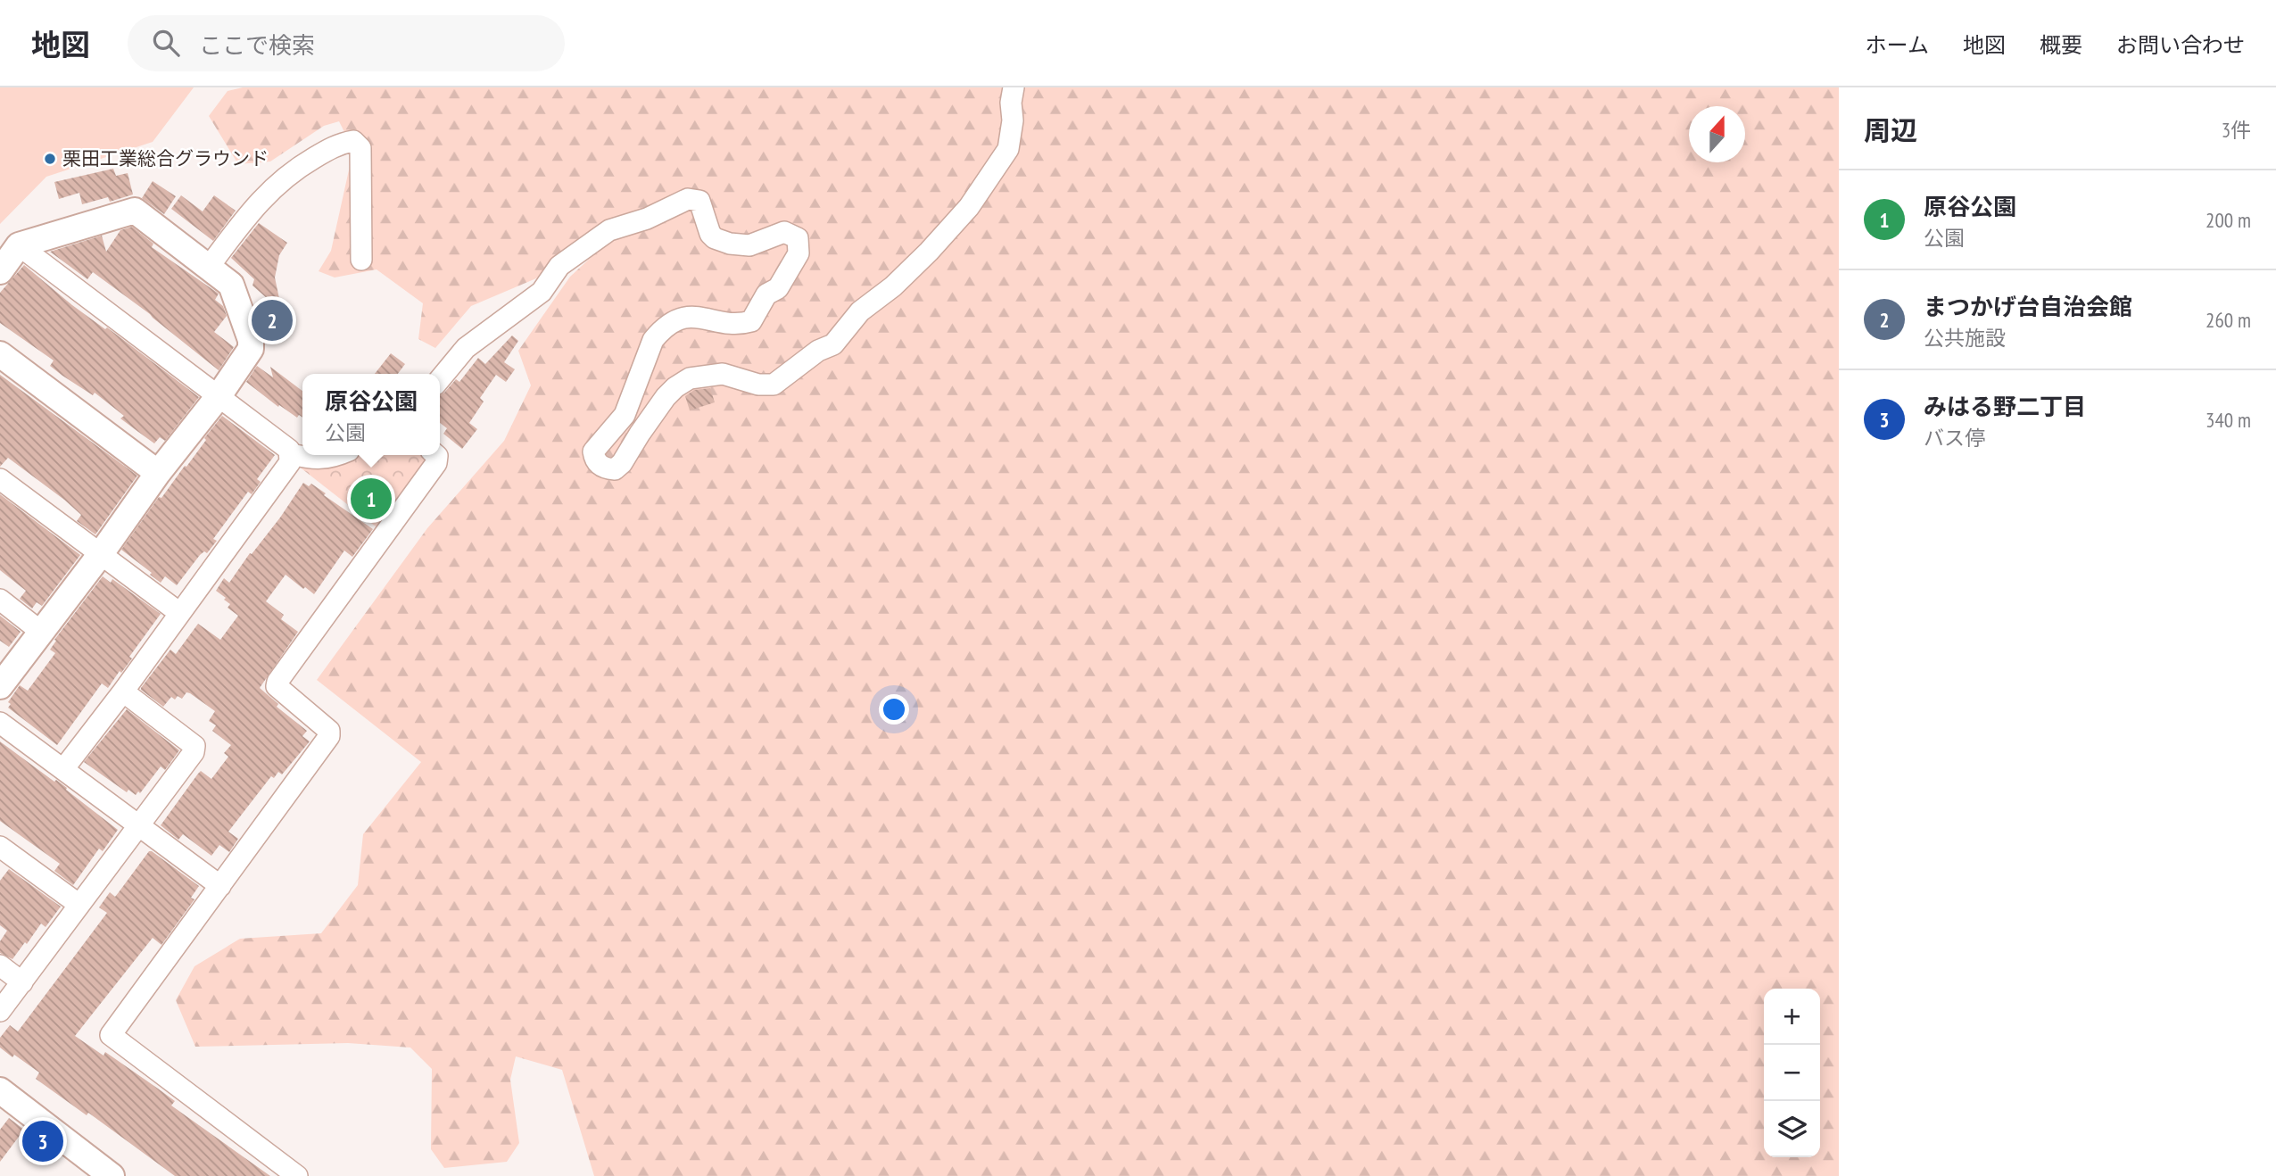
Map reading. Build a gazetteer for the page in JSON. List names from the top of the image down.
{
  "places": ["栗田工業総合グラウンド"],
  "north": "top",
  "page": {
    "header": "地図",
    "search": "ここで検索",
    "nav": [
      "ホーム",
      "地図",
      "概要",
      "お問い合わせ"
    ],
    "heading": ["周辺", "3件"],
    "list": [
      {
        "mark": "1",
        "name": "原谷公園",
        "note": "公園",
        "value": "200 m"
      },
      {
        "mark": "2",
        "name": "まつかげ台自治会館",
        "note": "公共施設",
        "value": "260 m"
      },
      {
        "mark": "3",
        "name": "みはる野二丁目",
        "note": "バス停",
        "value": "340 m"
      }
    ],
    "pins": ["2", "1", "3"],
    "popup": ["原谷公園", "公園"],
    "map_buttons": ["+", "−"]
  }
}
